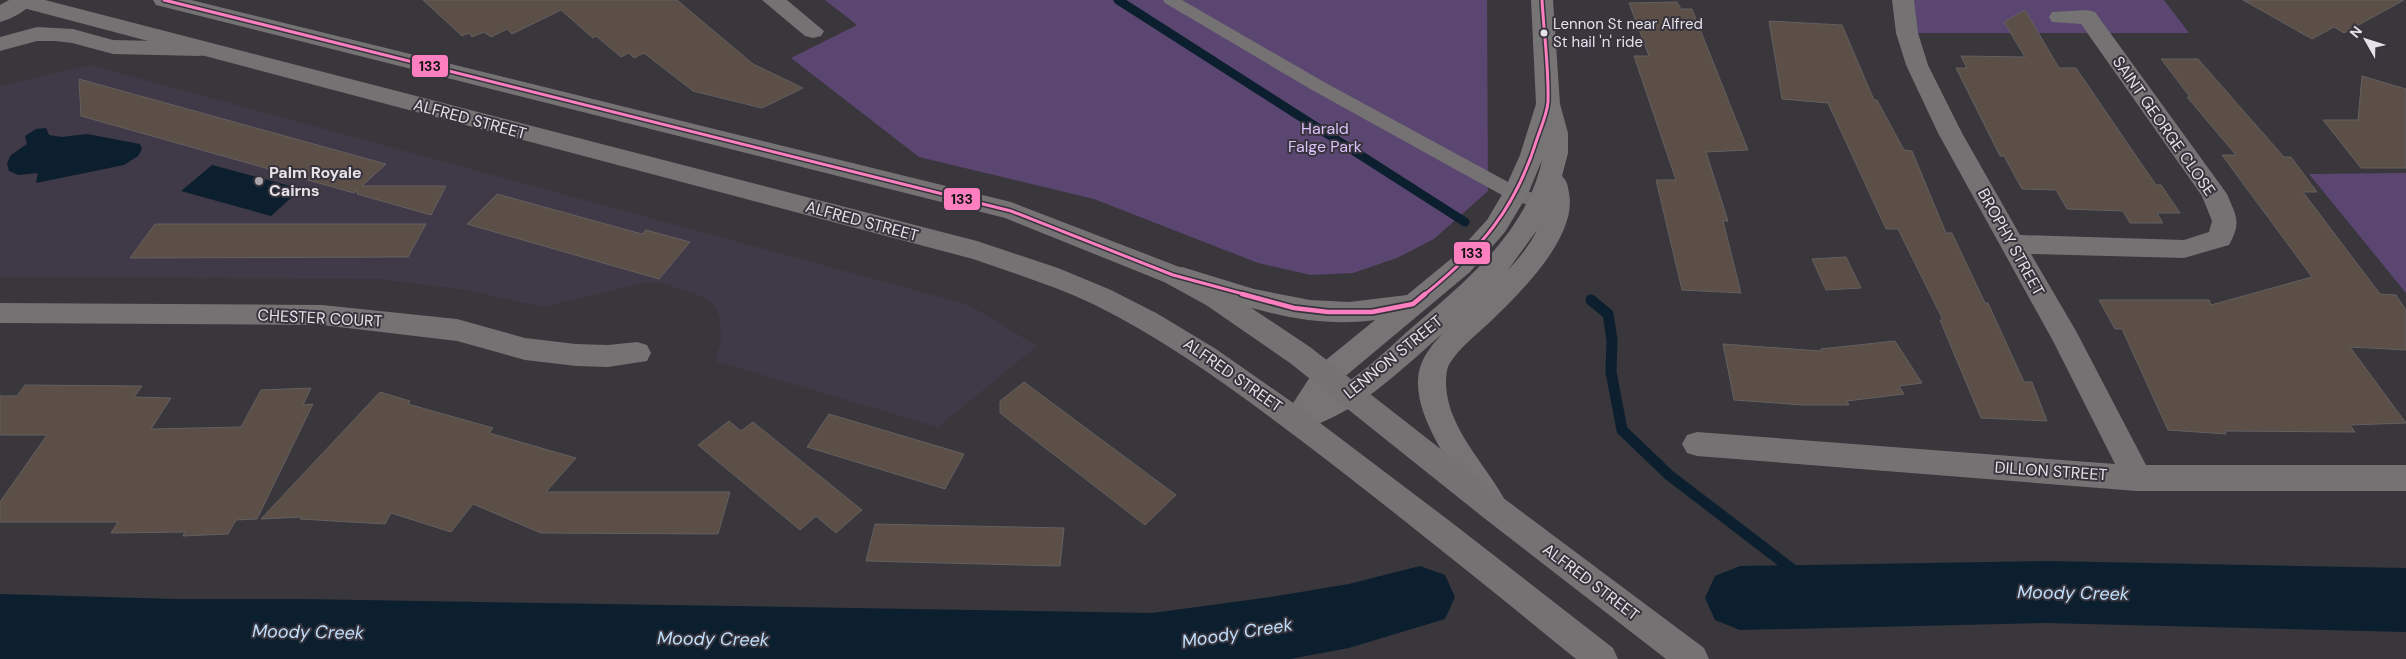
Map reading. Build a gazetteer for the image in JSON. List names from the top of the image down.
{
  "streets": {
    "main road": ["ALFRED STREET"],
    "street": [
      "SAINT GEORGE CLOSE",
      "BROPHY STREET",
      "CHESTER COURT",
      "LENNON STREET",
      "DILLON STREET"
    ]
  },
  "crossings": [
    ["ALFRED STREET", "LENNON STREET"],
    ["SAINT GEORGE CLOSE", "BROPHY STREET"],
    ["BROPHY STREET", "DILLON STREET"]
  ],
  "water": ["Moody Creek"],
  "parks": ["Harald Falge Park"],
  "places": ["Lennon St near Alfred St hail 'n' ride", "Palm Royale Cairns"],
  "lines": ["transit line 133"],
  "north": "top left"
}
